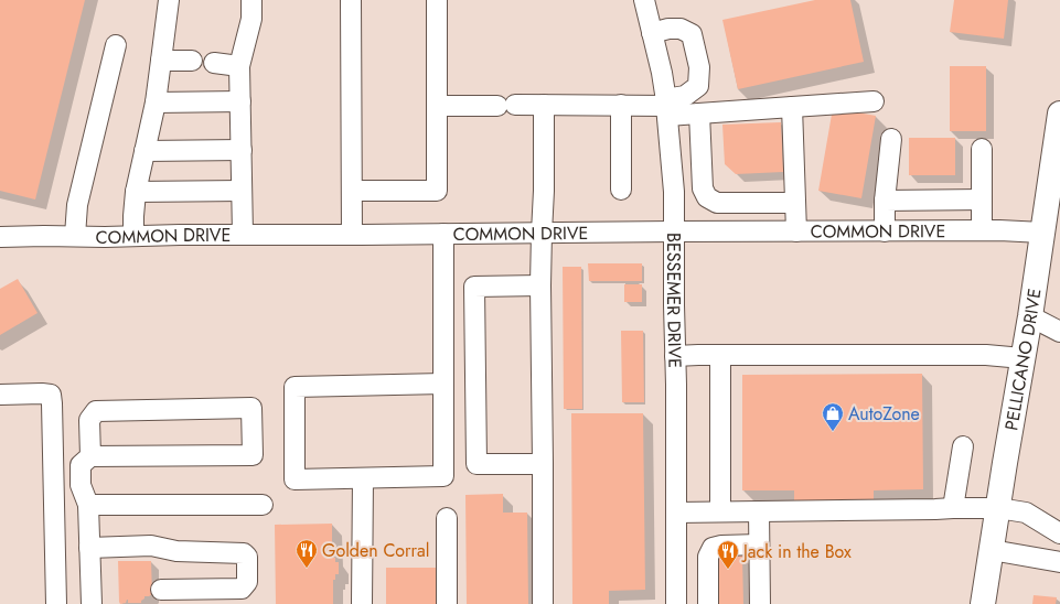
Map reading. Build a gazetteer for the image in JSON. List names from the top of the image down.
{
  "streets": {
    "main road": ["PELLICANO DRIVE"],
    "street": ["COMMON DRIVE", "BESSEMER DRIVE"]
  },
  "crossings": [
    ["COMMON DRIVE", "BESSEMER DRIVE"],
    ["COMMON DRIVE", "PELLICANO DRIVE"]
  ],
  "places": {
    "shop": ["AutoZone"],
    "restaurant": ["Golden Corral", "Jack in the Box"]
  }
}
